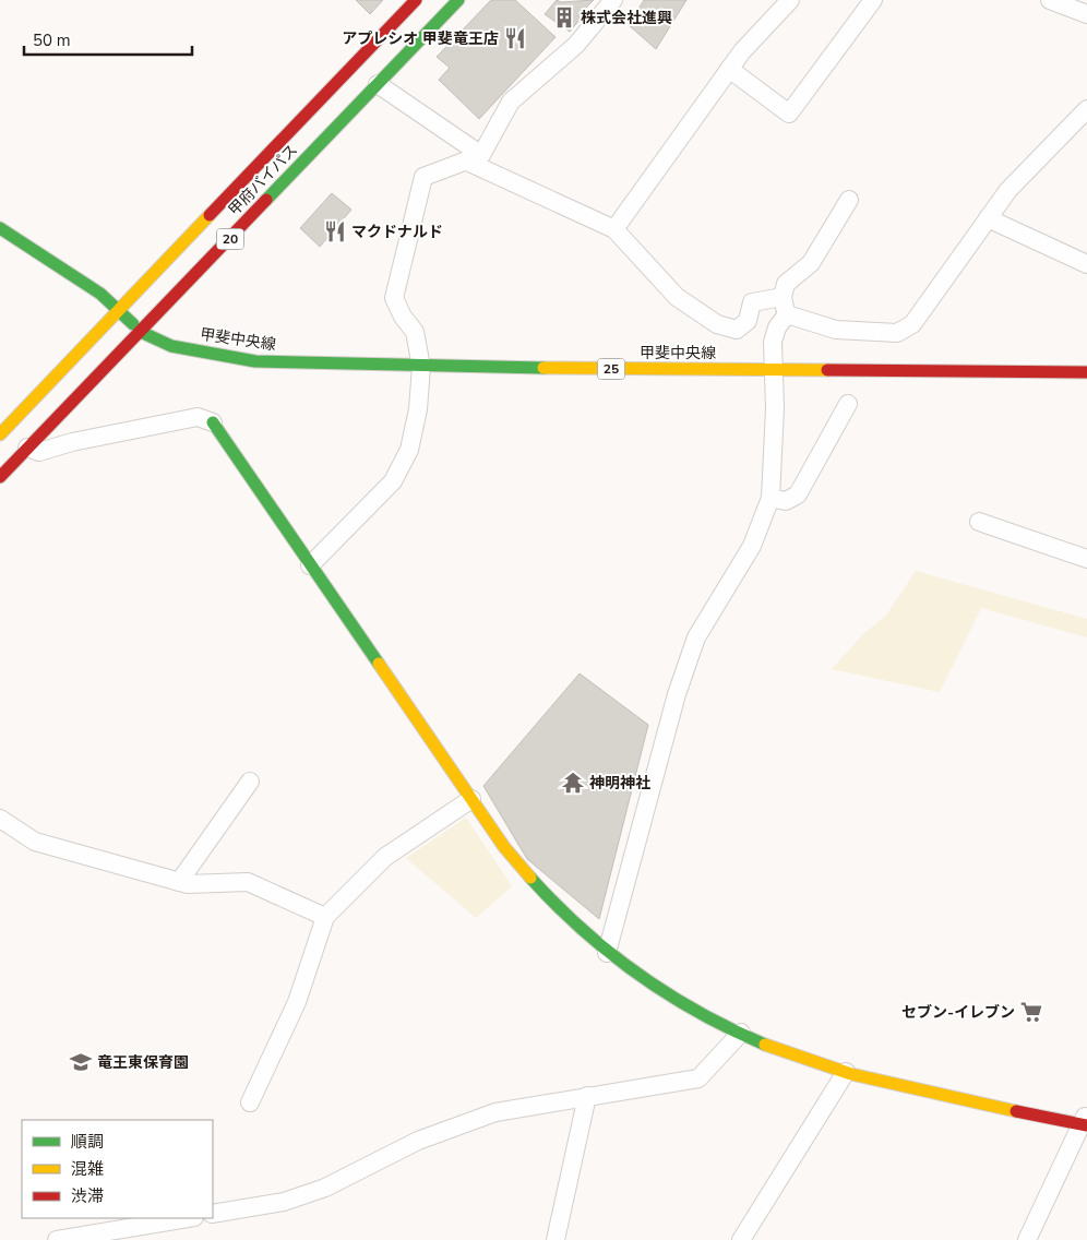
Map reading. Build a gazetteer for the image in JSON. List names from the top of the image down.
{
  "streets": {
    "main road": [
      "甲府バイパス",
      "20",
      "甲斐中央線",
      "25"
    ]
  },
  "crossings": [
    ["甲府バイパス", "甲斐中央線"]
  ],
  "places": {
    "building": ["株式会社進興"],
    "restaurant": ["アプレシオ 甲斐竜王店", "マクドナルド"],
    "temple": ["神明神社"],
    "supermarket": ["セブン-イレブン"],
    "school or university": ["竜王東保育園"]
  },
  "legend": ["順調", "混雑", "渋滞"],
  "scale_bar": "50 m"
}
